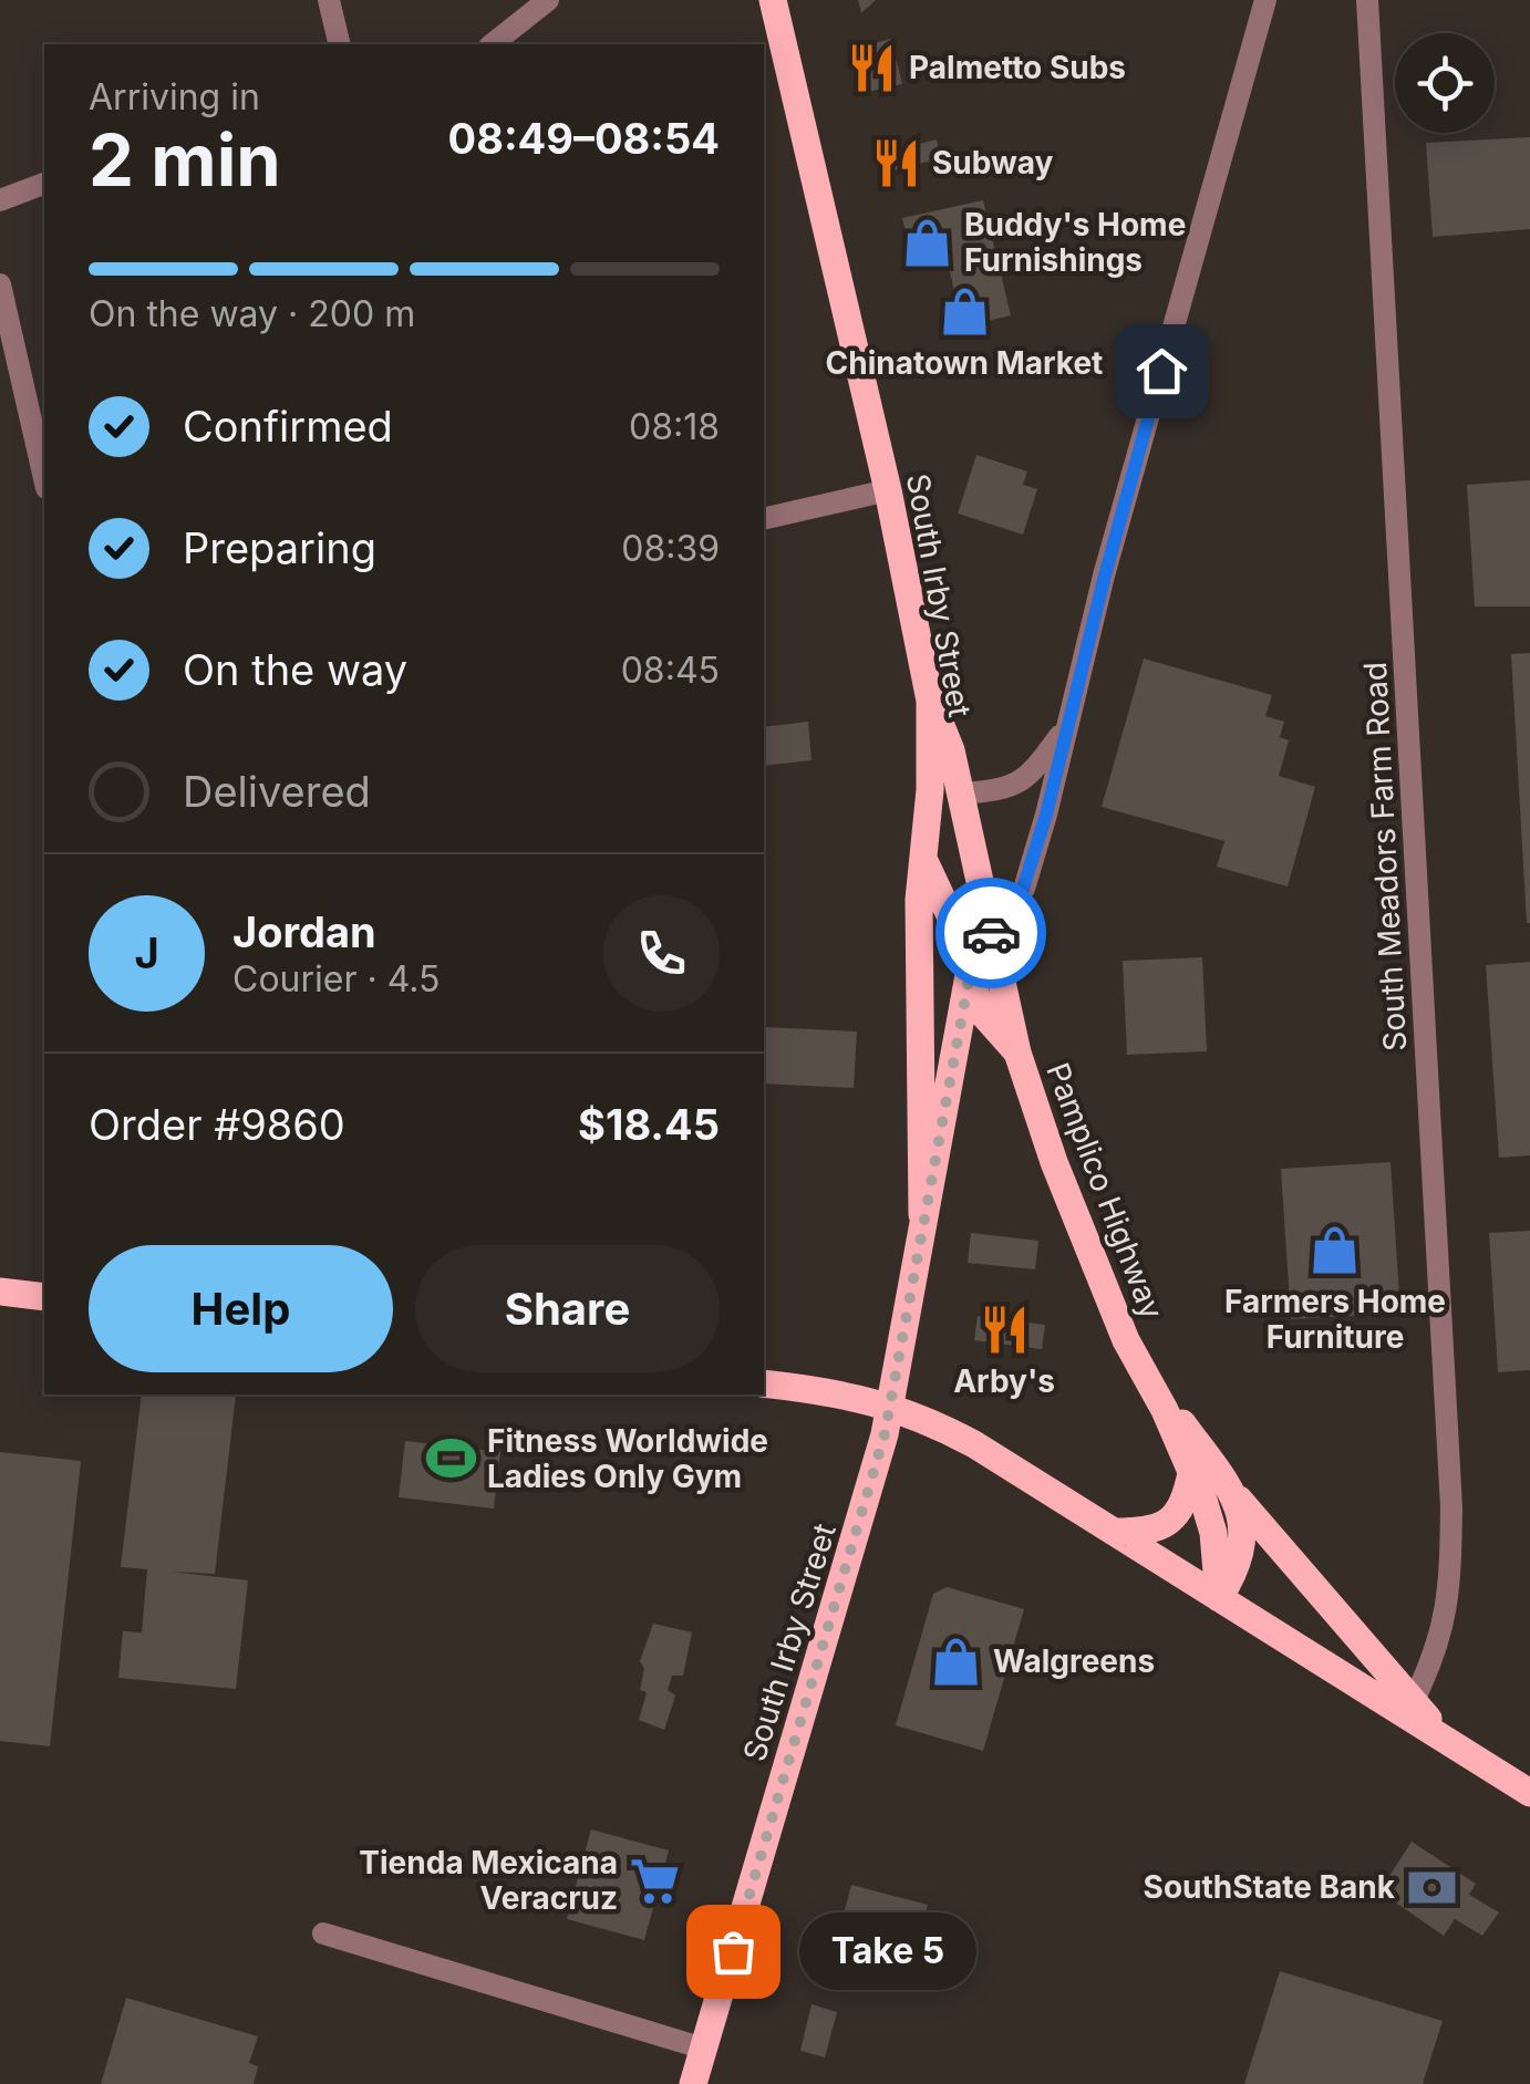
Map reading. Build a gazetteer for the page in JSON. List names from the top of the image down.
{
  "streets": {
    "main road": ["South Irby Street", "Pamplico Highway"],
    "street": ["South Meadors Farm Road"]
  },
  "crossings": [
    ["South Irby Street", "Pamplico Highway"],
    ["South Meadors Farm Road", "Pamplico Highway"]
  ],
  "places": {
    "restaurant": ["Palmetto Subs", "Subway", "Arby's"],
    "shop": [
      "Buddy's Home Furnishings",
      "Chinatown Market",
      "Farmers Home Furniture",
      "Walgreens"
    ],
    "sports": ["Fitness Worldwide Ladies Only Gym"],
    "supermarket": ["Tienda Mexicana Veracruz"],
    "bank": ["SouthState Bank"],
    "other": ["Take 5"]
  },
  "page": {
    "heading": ["2 min", "Arriving in", "08:49–08:54"],
    "panel": [
      "Jordan",
      "Courier · 4.5",
      "Order #9860",
      "$18.45"
    ],
    "bar": "On the way · 200 m",
    "list": [
      ["Confirmed", "08:18"],
      ["Preparing", "08:39"],
      ["On the way", "08:45"],
      "Delivered"
    ],
    "round": "J",
    "buttons": ["Help", "Share"],
    "bubble": "Take 5"
  }
}
